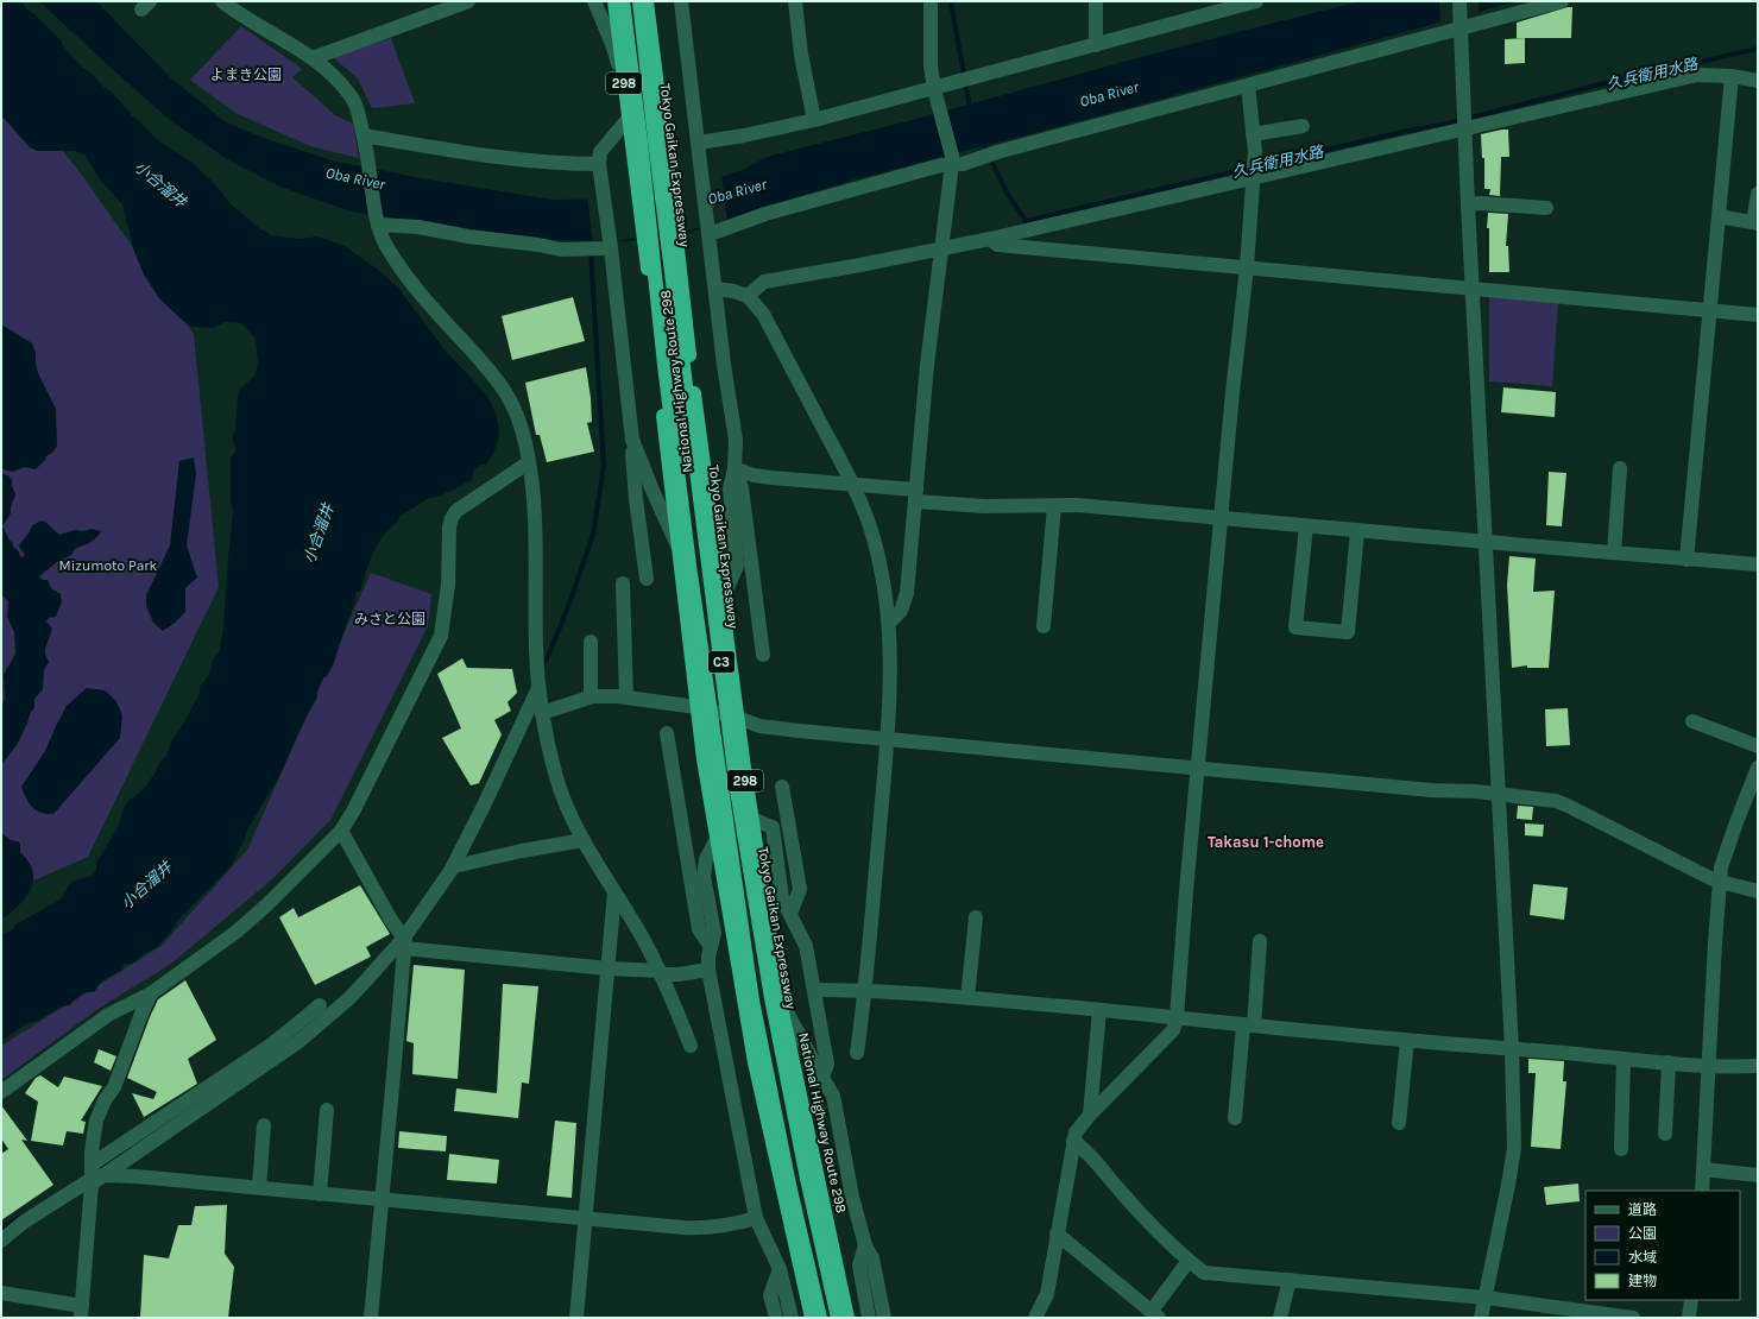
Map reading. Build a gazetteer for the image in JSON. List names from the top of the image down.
{
  "streets": {
    "highway": [
      "298",
      "Tokyo Gaikan Expressway",
      "National Highway Route 298",
      "C3"
    ]
  },
  "districts": ["Takasu 1-chome"],
  "water": ["久兵衛用水路", "Oba River", "小合溜井"],
  "parks": ["よまき公園", "Mizumoto Park", "みさと公園"],
  "legend": [
    "道路",
    "公園",
    "水域",
    "建物"
  ]
}
